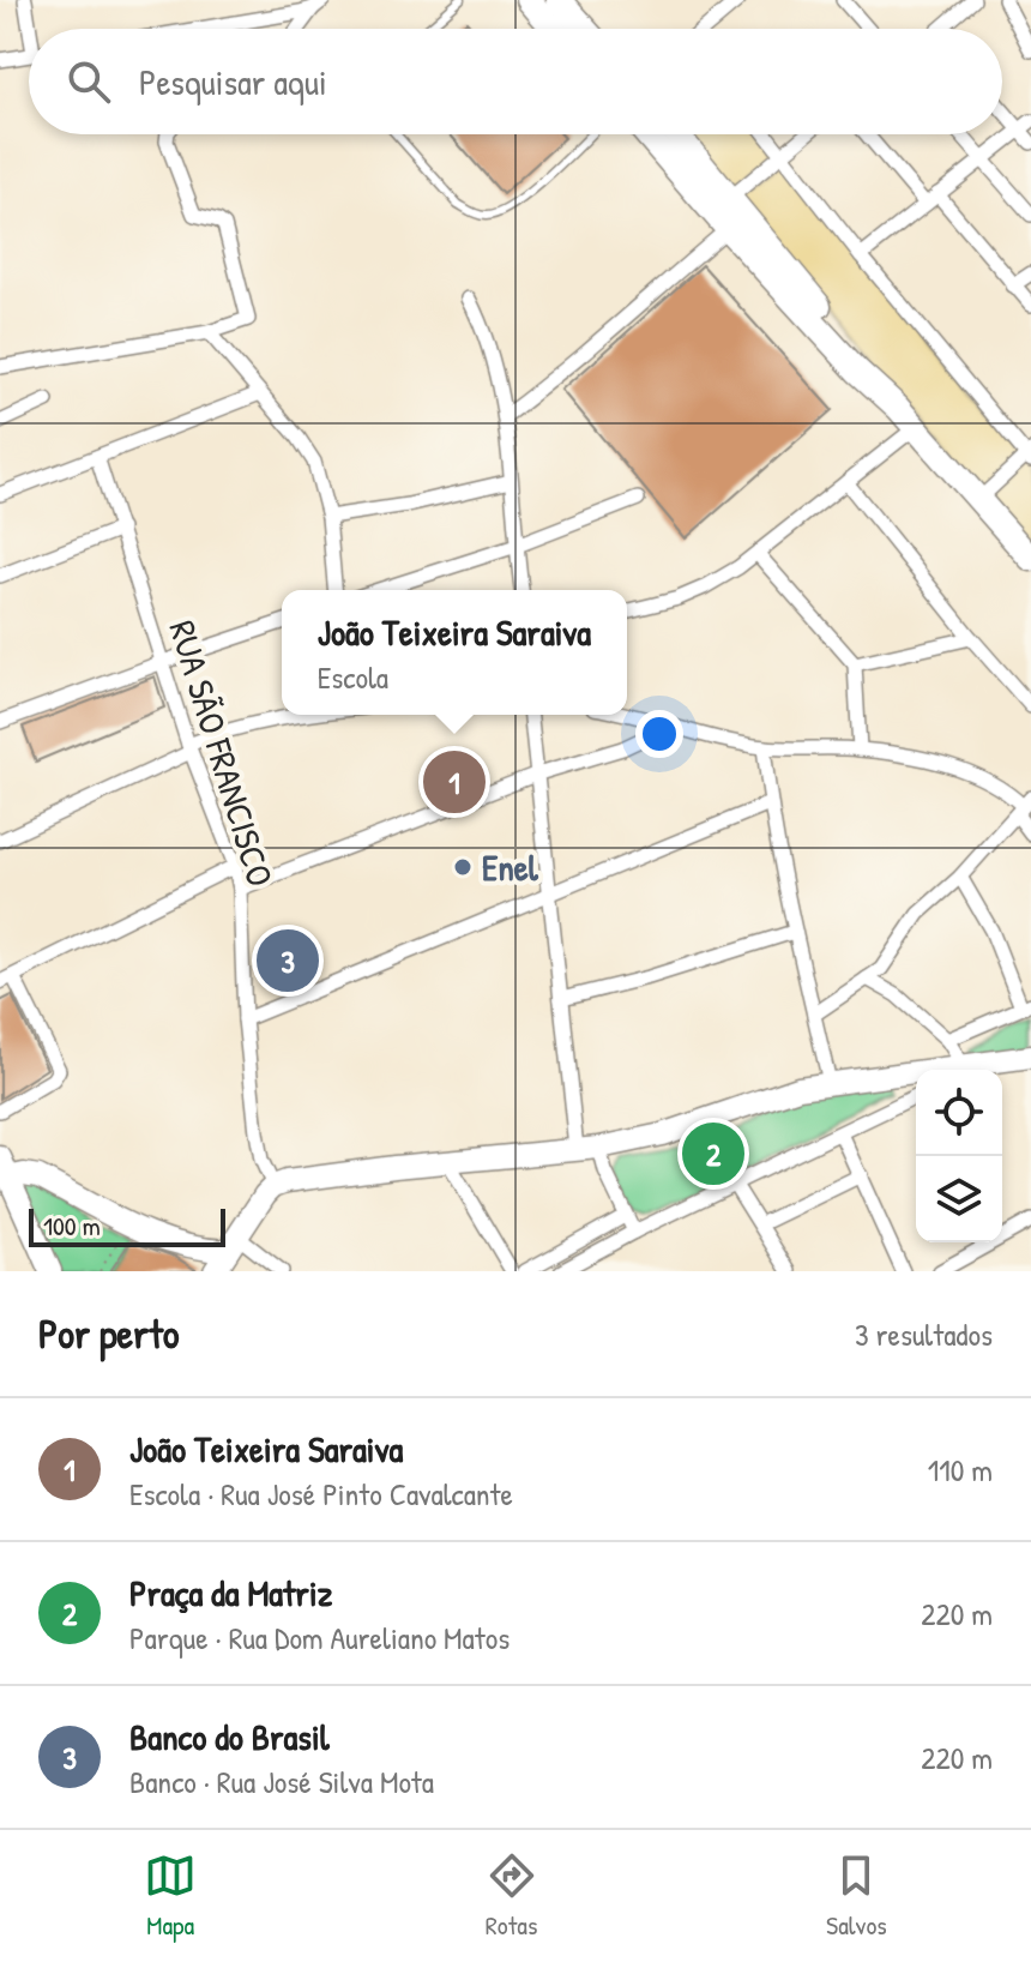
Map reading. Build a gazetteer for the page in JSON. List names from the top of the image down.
{
  "streets": {
    "street": ["RUA SÃO FRANCISCO"]
  },
  "places": ["Enel"],
  "scale_bar": "100 m",
  "page": {
    "search": "Pesquisar aqui",
    "popup": ["João Teixeira Saraiva", "Escola"],
    "pins": ["1", "3", "2"],
    "scale": "100 m",
    "heading": ["Por perto", "3 resultados"],
    "list": [
      {
        "mark": "1",
        "name": "João Teixeira Saraiva",
        "note": "Escola · Rua José Pinto Cavalcante",
        "value": "110 m"
      },
      {
        "mark": "2",
        "name": "Praça da Matriz",
        "note": "Parque · Rua Dom Aureliano Matos",
        "value": "220 m"
      },
      {
        "mark": "3",
        "name": "Banco do Brasil",
        "note": "Banco · Rua José Silva Mota",
        "value": "220 m"
      }
    ],
    "nav": ["Mapa", "Rotas", "Salvos"]
  }
}
